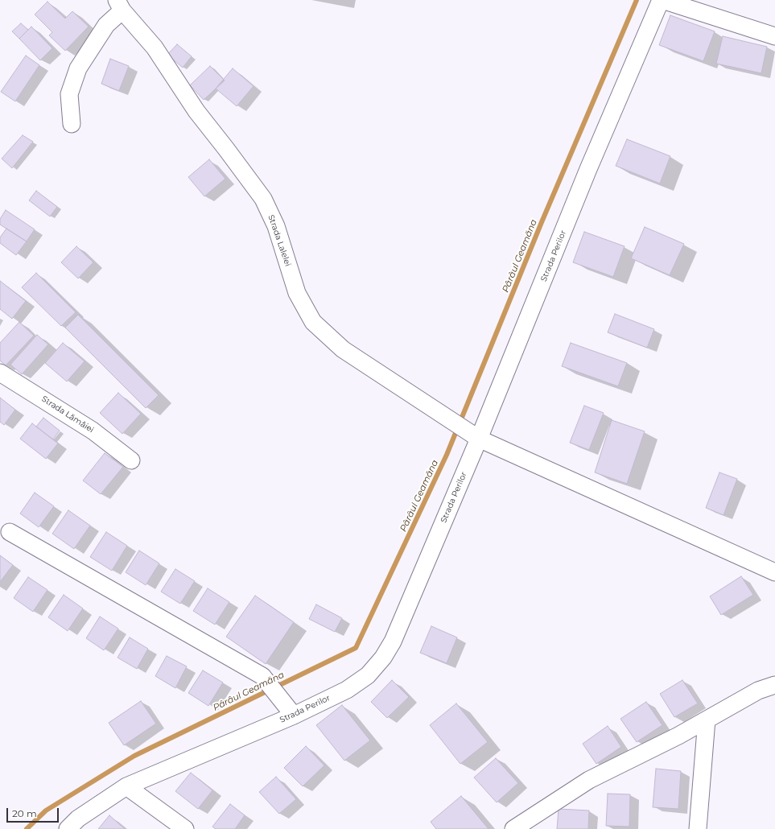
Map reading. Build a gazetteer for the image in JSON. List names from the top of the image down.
{
  "streets": {
    "street": ["Strada Lalelei", "Strada Perilor", "Strada Lămâiei"]
  },
  "crossings": [
    ["Strada Lalelei", "Strada Perilor"]
  ],
  "water": ["Pârâul Geamăna"],
  "scale_bar": "20 m"
}
